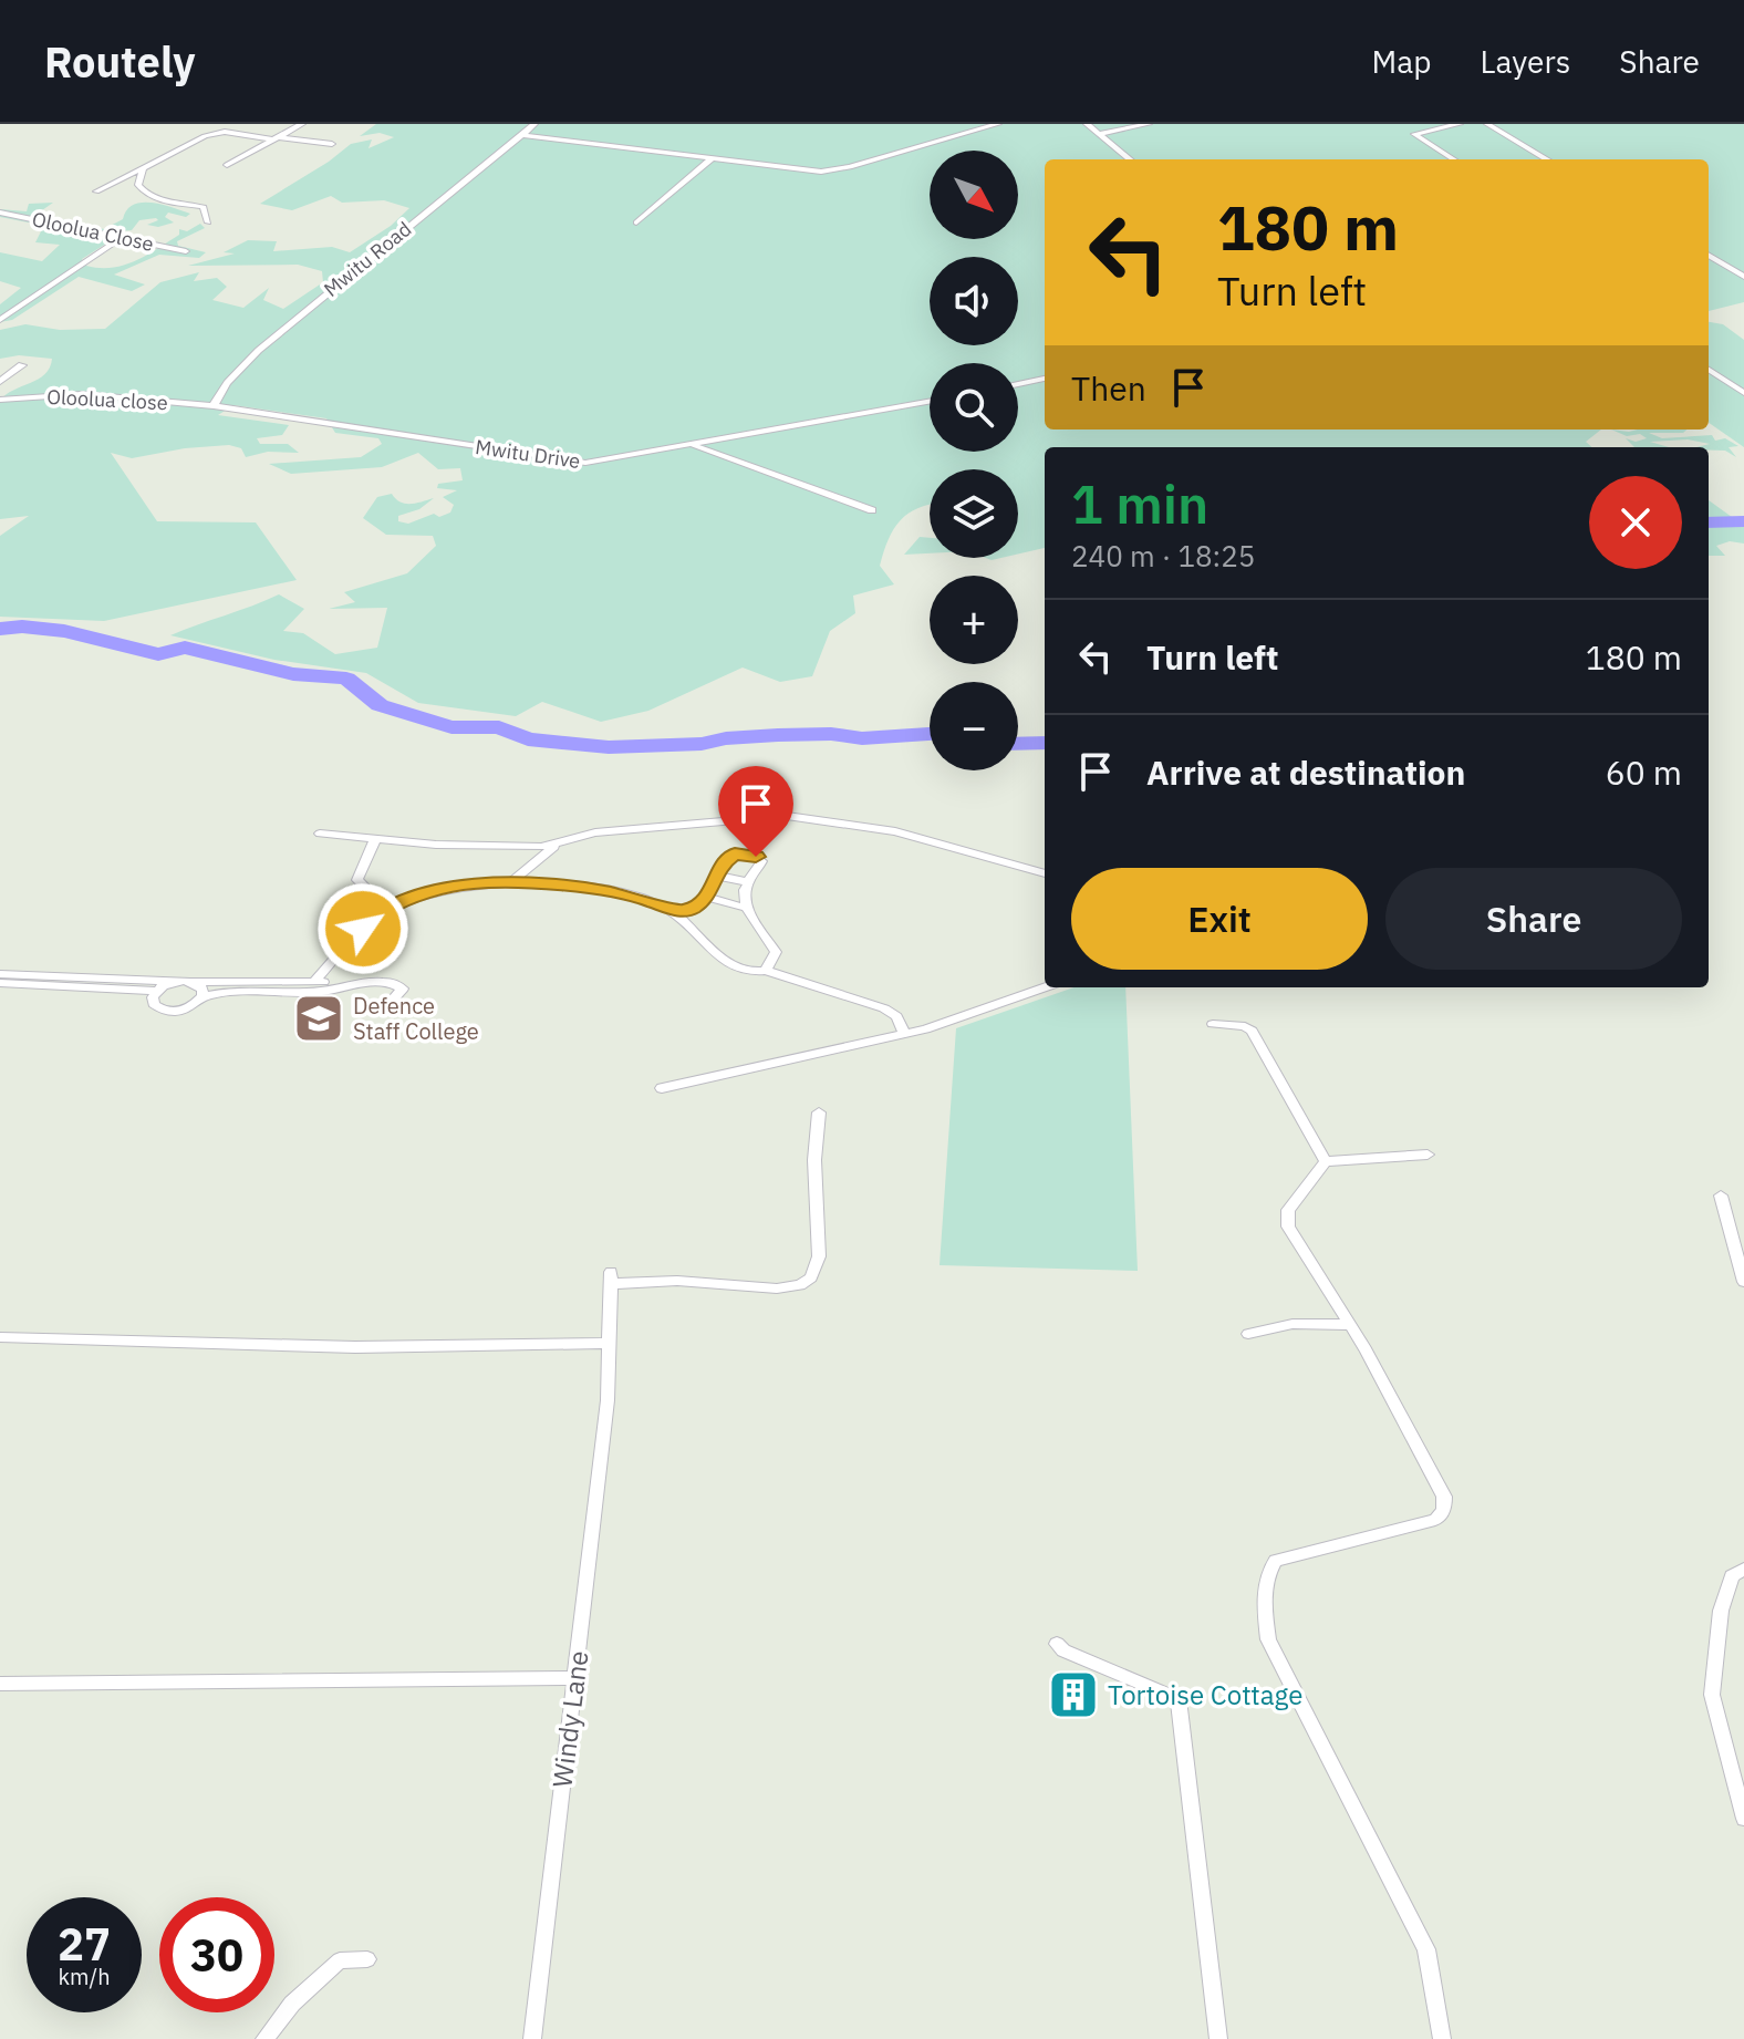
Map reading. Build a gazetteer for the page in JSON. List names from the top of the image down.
{
  "streets": {
    "street": [
      "Oloolua Close",
      "Mwitu Road",
      "Oloolua close",
      "Mwitu Drive",
      "Windy Lane"
    ]
  },
  "crossings": [
    ["Mwitu Road", "Oloolua close"],
    ["Mwitu Road", "Mwitu Drive"],
    ["Oloolua close", "Mwitu Drive"]
  ],
  "places": {
    "school or university": ["Defence Staff College"],
    "building": ["Tortoise Cottage"]
  },
  "north": "bottom right",
  "page": {
    "header": "Routely",
    "nav": ["Map", "Layers", "Share"],
    "map_buttons": ["+", "−"],
    "turn": ["180 m", "Turn left"],
    "then": "Then",
    "heading": ["1 min", "240 m · 18:25"],
    "list": [
      {
        "name": "Turn left",
        "value": "180 m"
      },
      {
        "name": "Arrive at destination",
        "value": "60 m"
      }
    ],
    "buttons": ["Exit", "Share"],
    "speed": "27 km/h",
    "limit": "30"
  }
}
